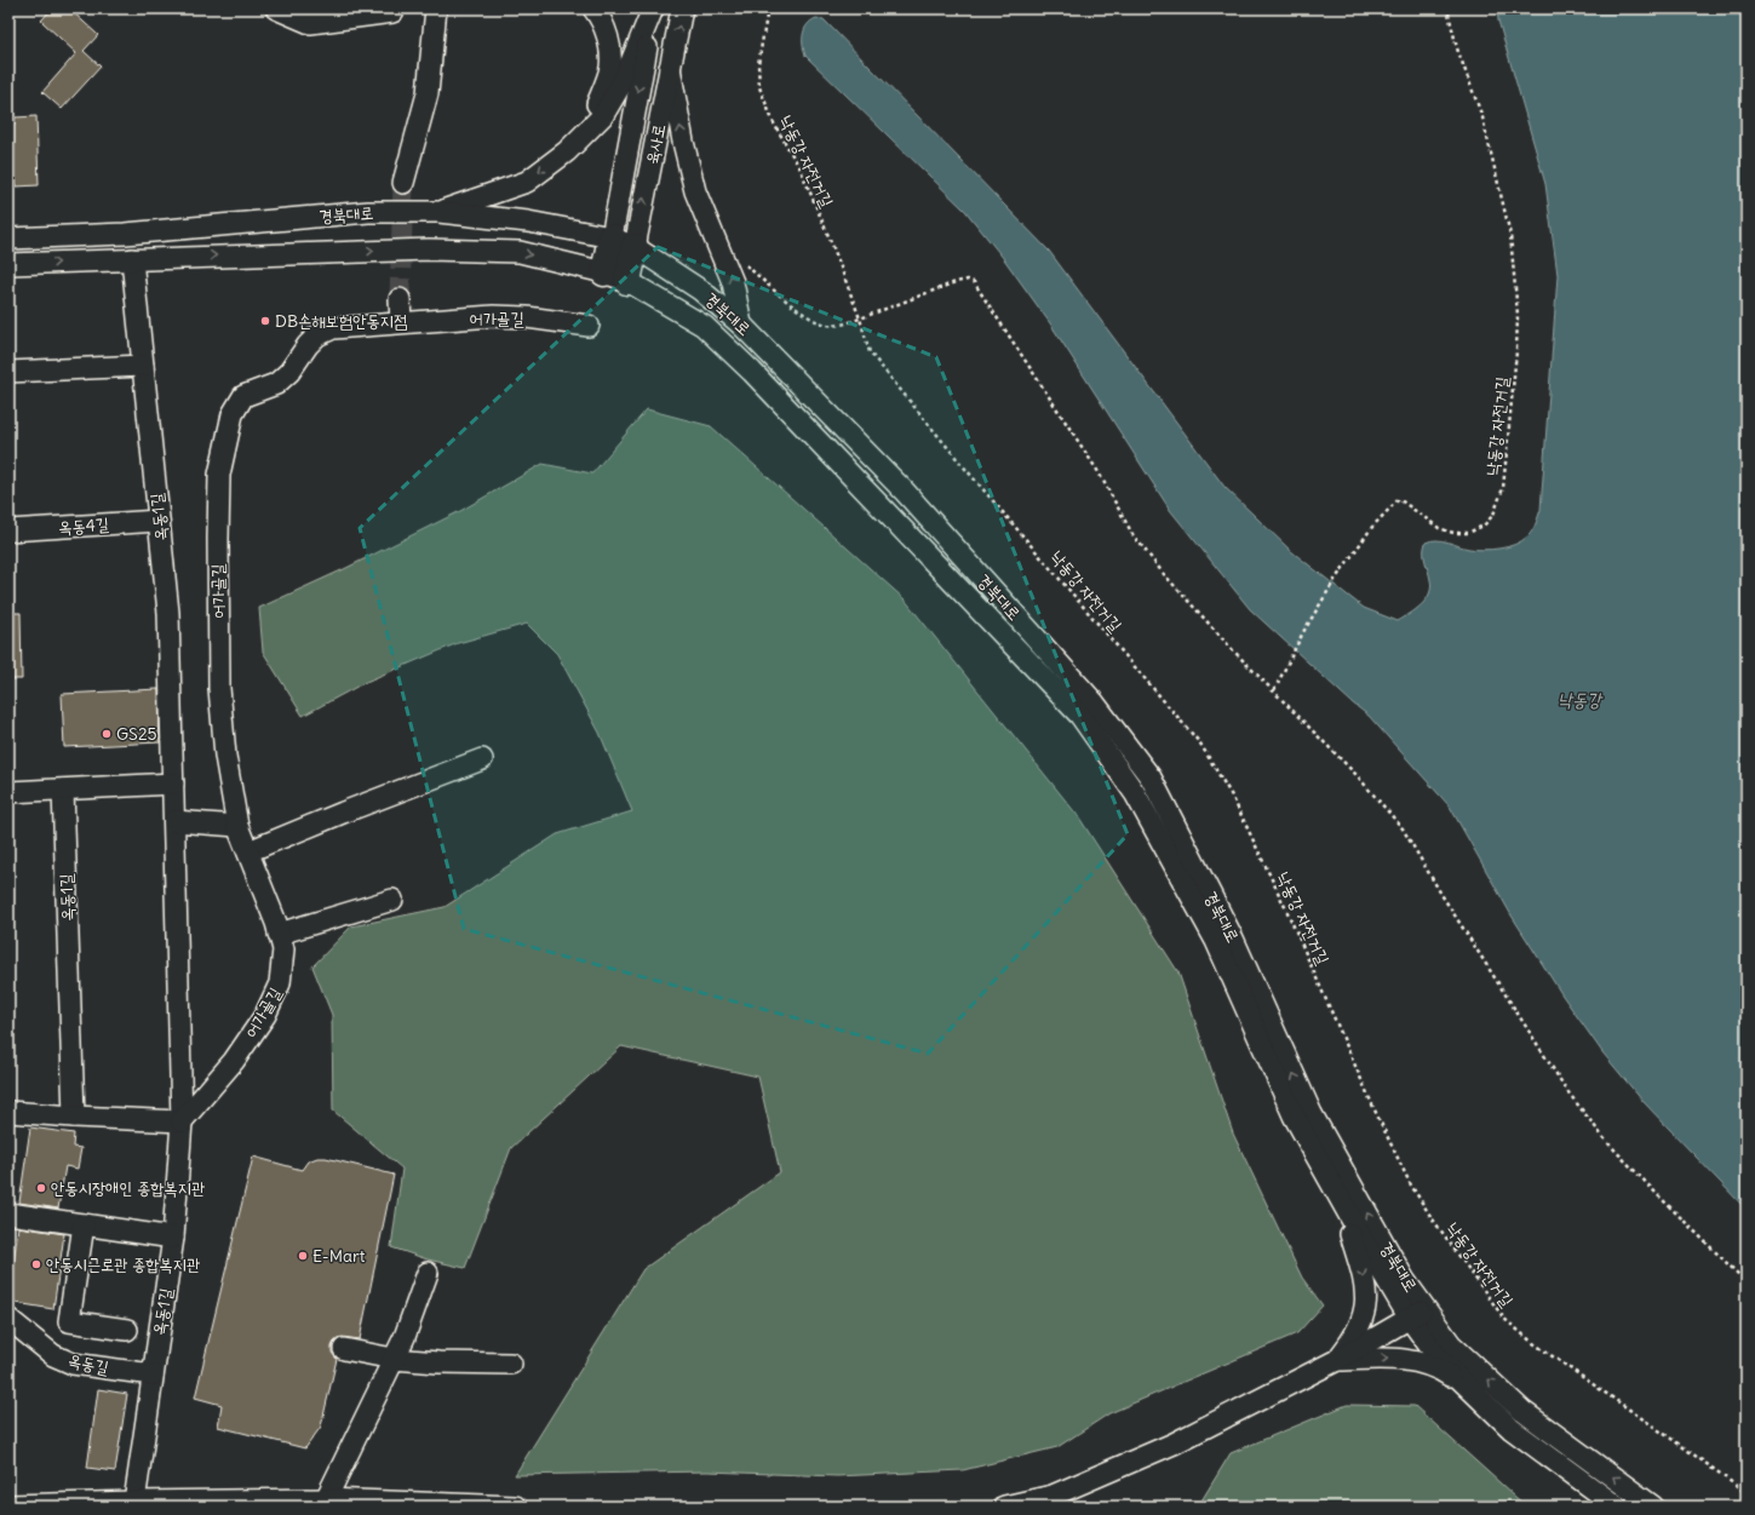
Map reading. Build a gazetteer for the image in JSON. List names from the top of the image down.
{
  "streets": {
    "main road": ["육사로"],
    "street": [
      "경북대로",
      "어가골길",
      "옥동1길",
      "옥동4길",
      "옥동길"
    ],
    "path": ["낙동강 자전거길"]
  },
  "crossings": [
    ["육사로", "경북대로"],
    ["경북대로", "옥동1길"],
    ["어가골길", "옥동1길"],
    ["옥동1길", "옥동4길"],
    ["옥동1길", "옥동길"]
  ],
  "water": ["낙동강"],
  "places": [
    "DB손해보험안동지점",
    "GS25",
    "안동시장애인 종합복지관",
    "E-Mart",
    "안동시근로관 종합복지관"
  ]
}
